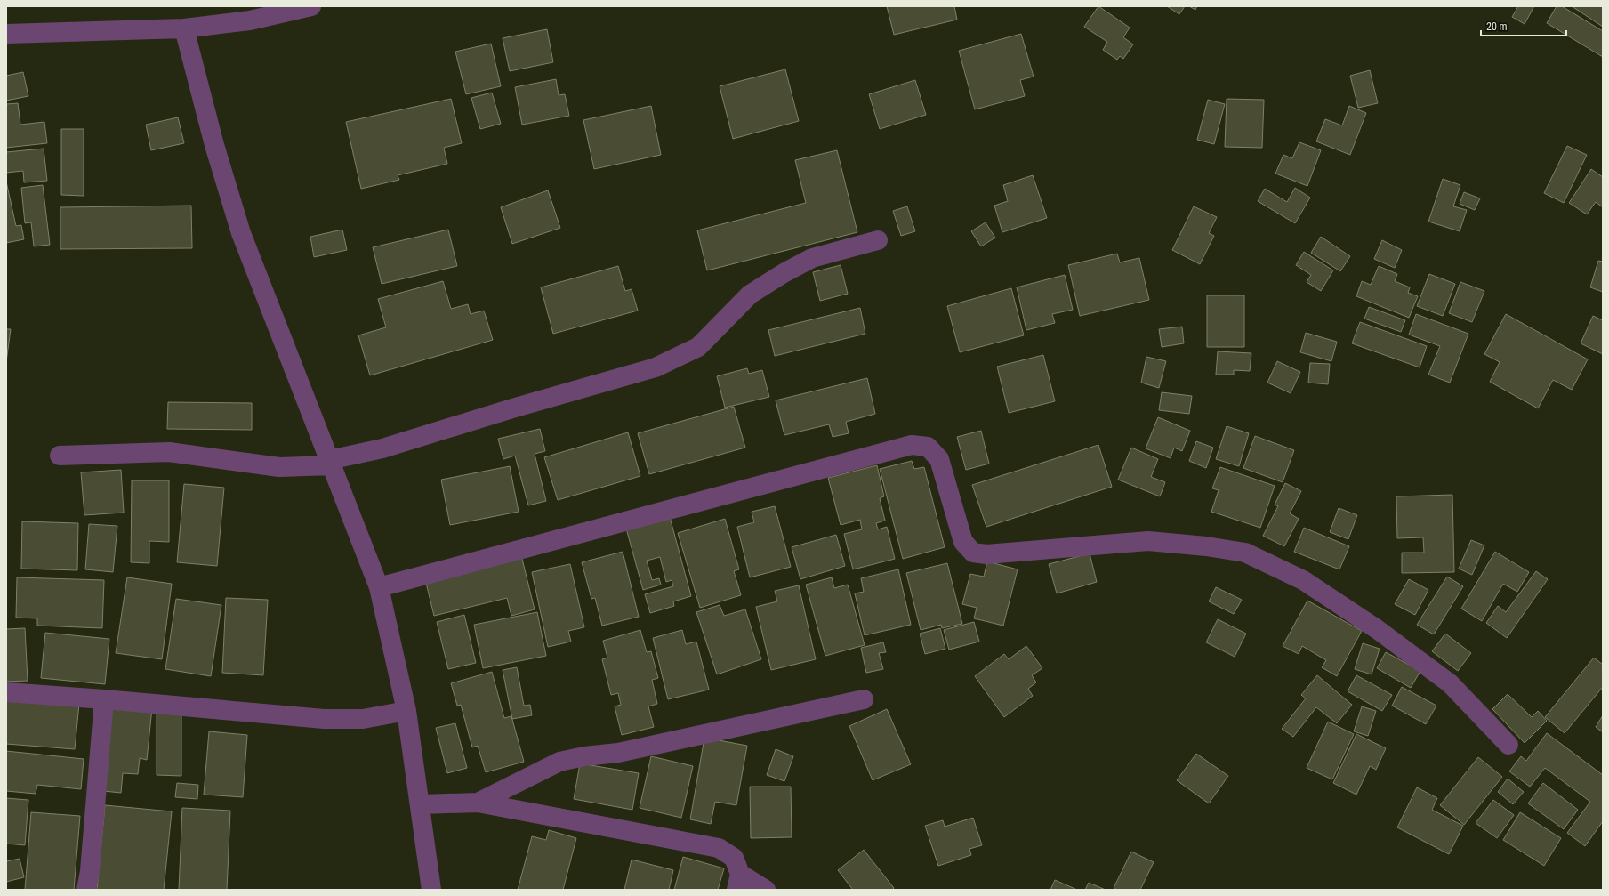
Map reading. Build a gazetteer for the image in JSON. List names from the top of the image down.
{
  "scale_bar": "20 m"
}
